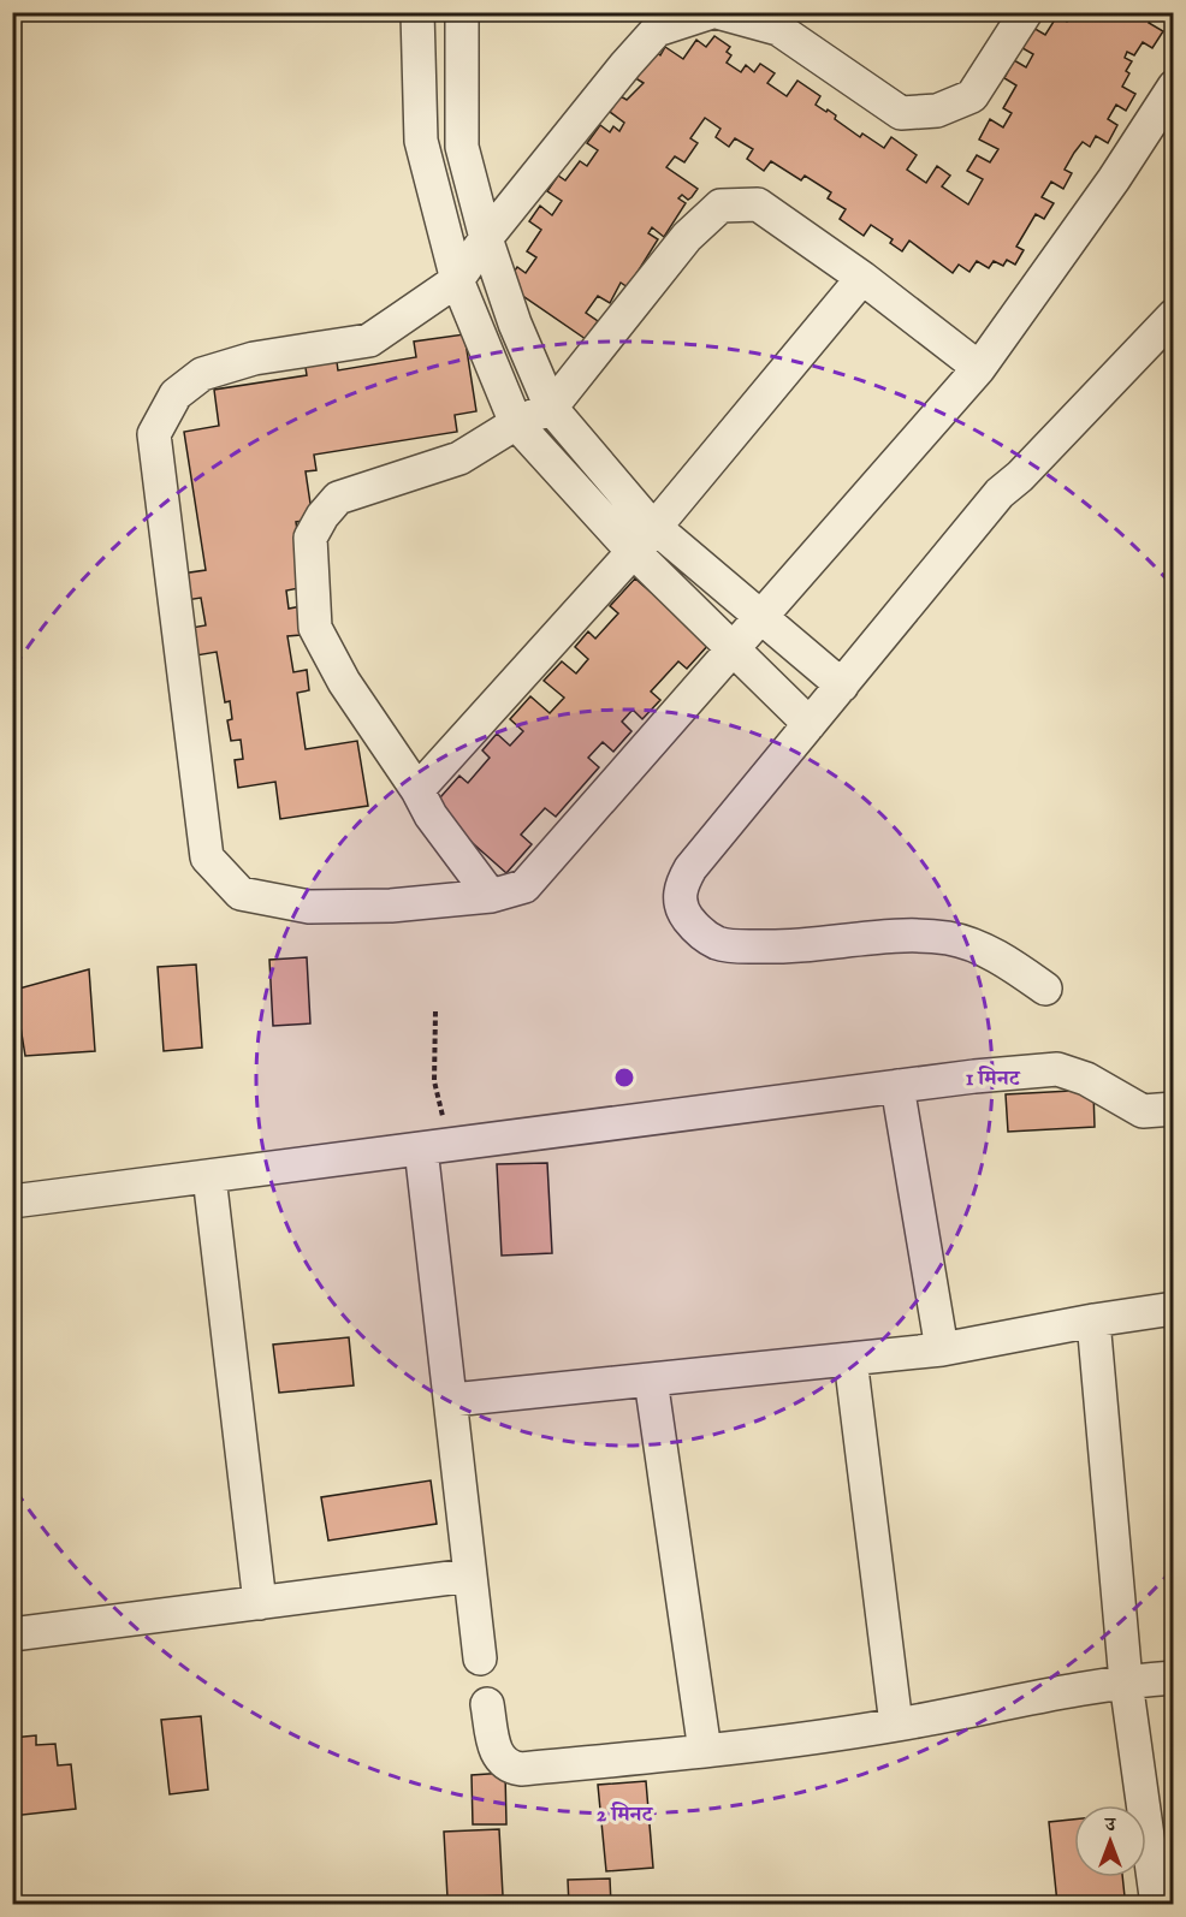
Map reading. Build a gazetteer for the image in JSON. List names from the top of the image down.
{
  "north": "top",
  "rings": ["1 मिनट", "2 मिनट"]
}
